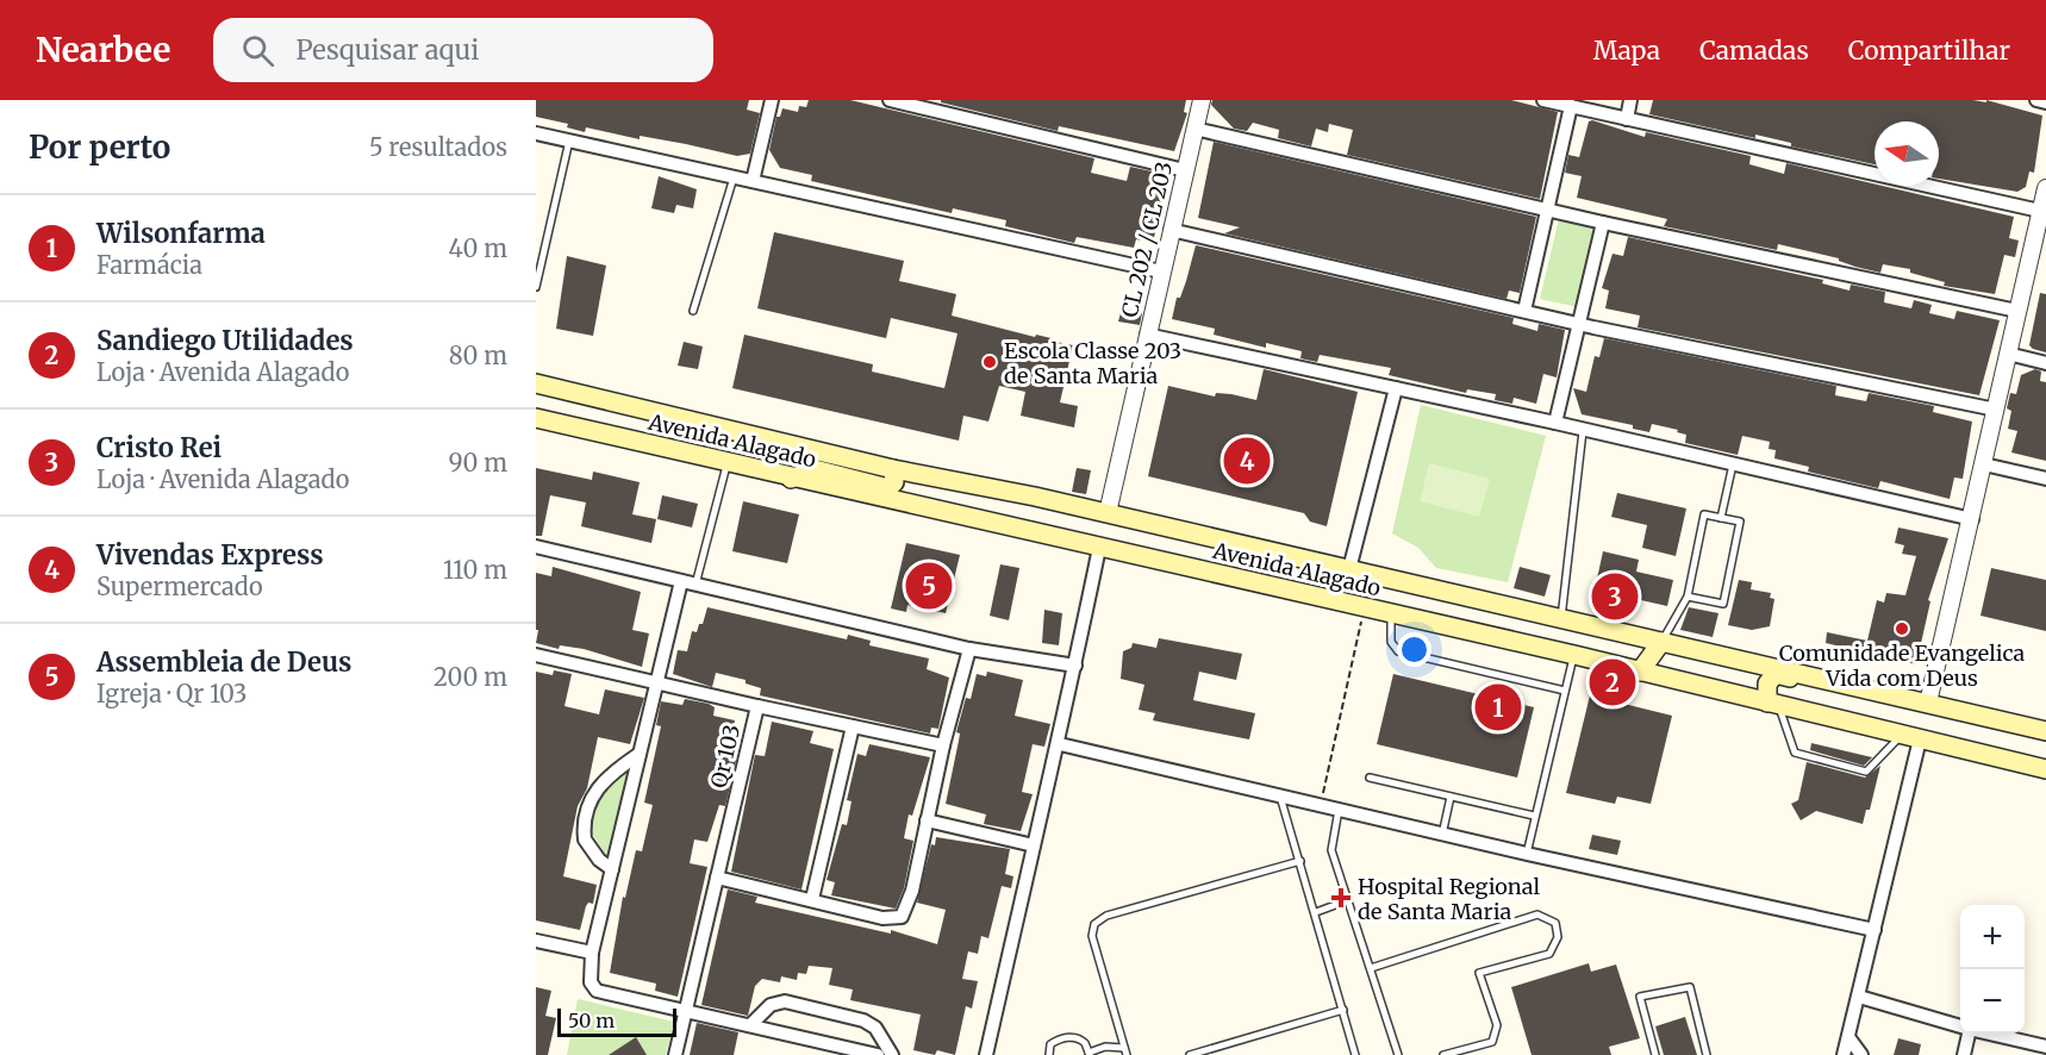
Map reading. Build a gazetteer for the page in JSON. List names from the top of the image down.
{
  "streets": {
    "main road": ["Avenida Alagado"],
    "street": ["CL 202 / CL 203", "Qr 103"]
  },
  "crossings": [
    ["CL 202 / CL 203", "Avenida Alagado"]
  ],
  "places": {
    "other": ["Escola Classe 203 de Santa Maria", "Comunidade Evangelica Vida com Deus"],
    "health": ["Hospital Regional de Santa Maria"]
  },
  "scale_bar": "50 m",
  "north": "left",
  "page": {
    "header": "Nearbee",
    "search": "Pesquisar aqui",
    "nav": ["Mapa", "Camadas", "Compartilhar"],
    "heading": ["Por perto", "5 resultados"],
    "list": [
      {
        "mark": "1",
        "name": "Wilsonfarma",
        "note": "Farmácia",
        "value": "40 m"
      },
      {
        "mark": "2",
        "name": "Sandiego Utilidades",
        "note": "Loja · Avenida Alagado",
        "value": "80 m"
      },
      {
        "mark": "3",
        "name": "Cristo Rei",
        "note": "Loja · Avenida Alagado",
        "value": "90 m"
      },
      {
        "mark": "4",
        "name": "Vivendas Express",
        "note": "Supermercado",
        "value": "110 m"
      },
      {
        "mark": "5",
        "name": "Assembleia de Deus",
        "note": "Igreja · Qr 103",
        "value": "200 m"
      }
    ],
    "pins": [
      "4",
      "5",
      "3",
      "2",
      "1"
    ],
    "map_buttons": ["+", "−"],
    "scale": "50 m"
  }
}
